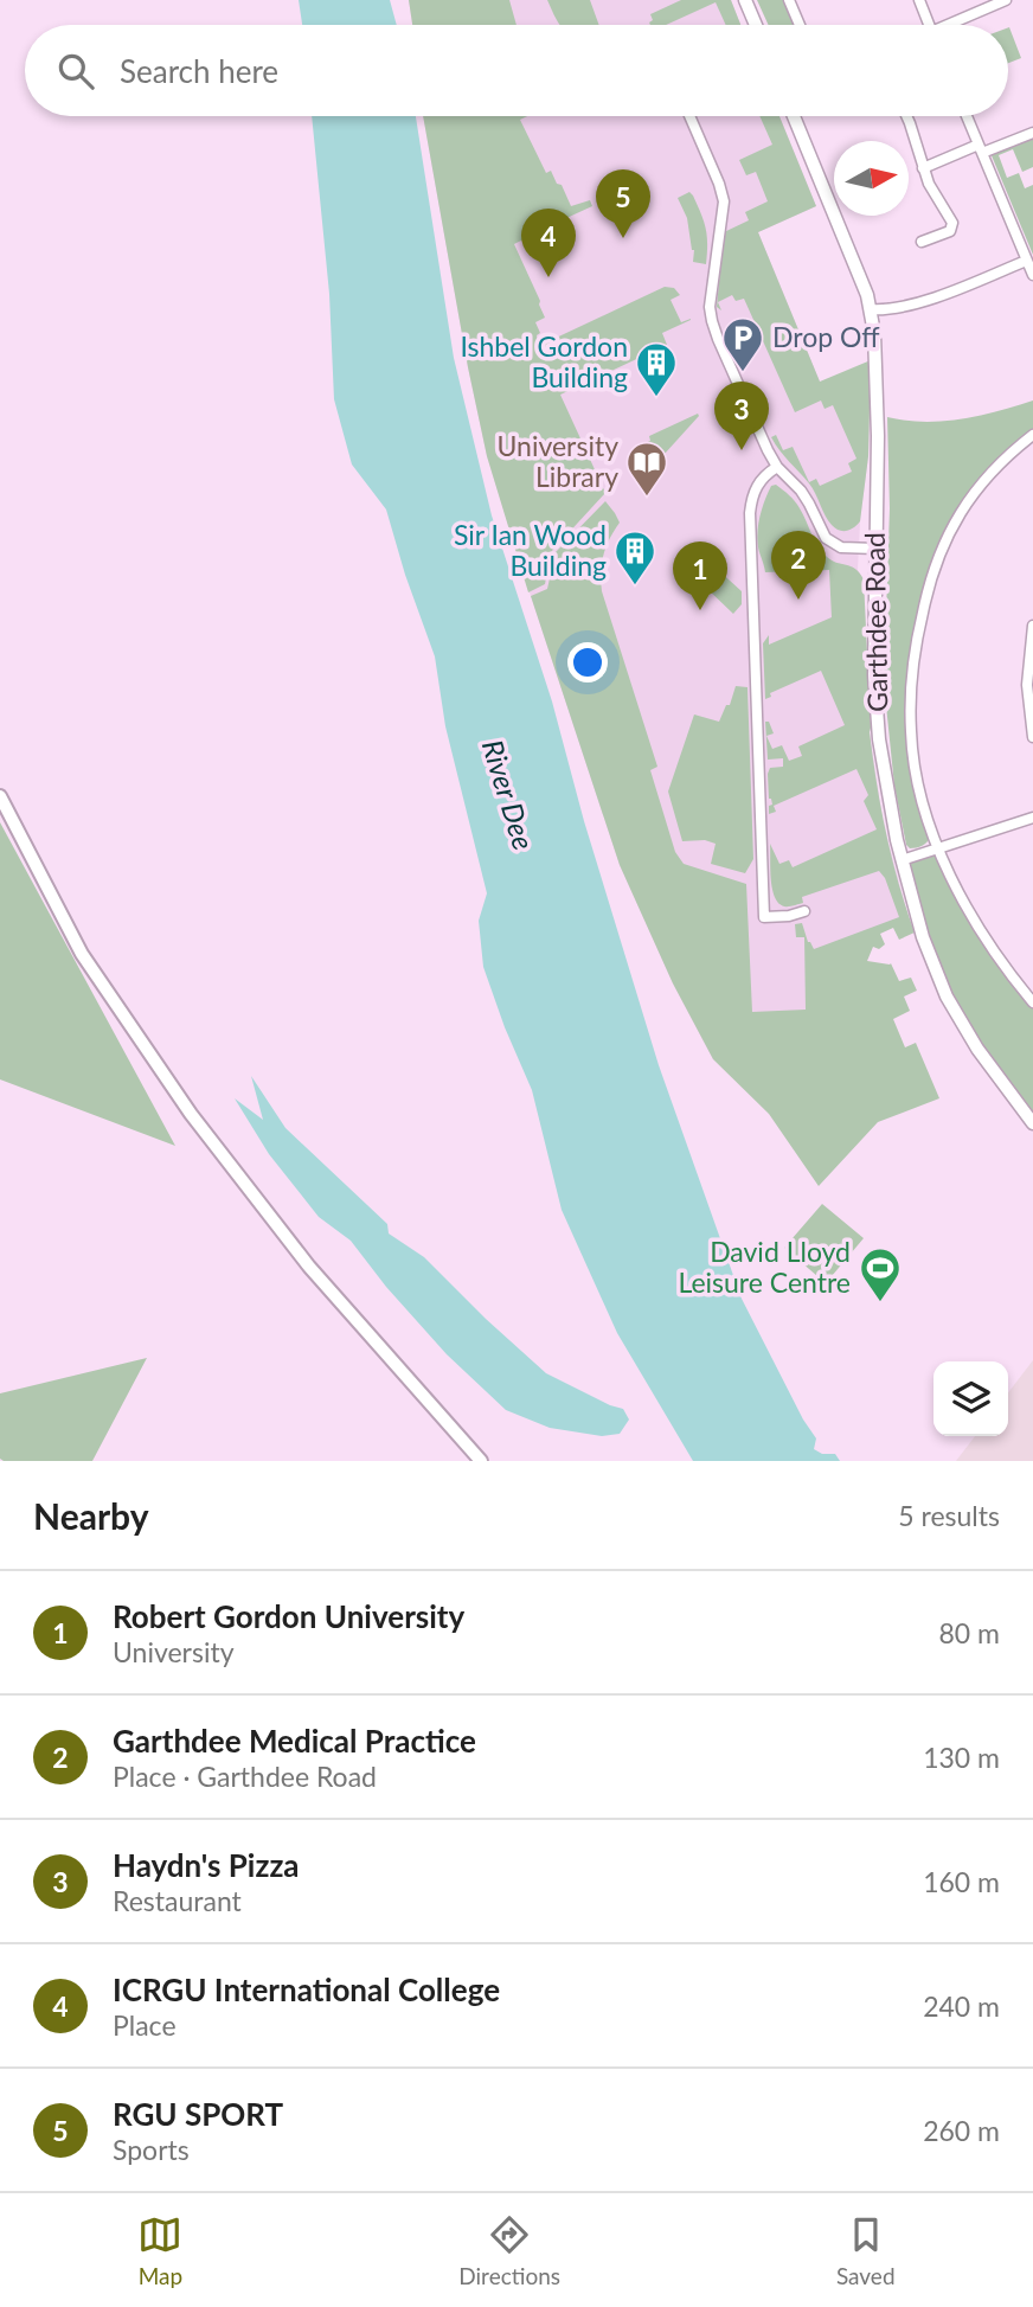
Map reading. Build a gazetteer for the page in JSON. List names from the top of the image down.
{
  "streets": {
    "street": ["Garthdee Road"]
  },
  "water": ["River Dee"],
  "places": {
    "parking": ["Drop Off"],
    "building": ["Ishbel Gordon Building", "Sir Ian Wood Building"],
    "library": ["University Library"],
    "sports": ["David Lloyd Leisure Centre"]
  },
  "north": "right",
  "page": {
    "search": "Search here",
    "pins": [
      "5",
      "4",
      "3",
      "2",
      "1"
    ],
    "heading": ["Nearby", "5 results"],
    "list": [
      {
        "mark": "1",
        "name": "Robert Gordon University",
        "note": "University",
        "value": "80 m"
      },
      {
        "mark": "2",
        "name": "Garthdee Medical Practice",
        "note": "Place · Garthdee Road",
        "value": "130 m"
      },
      {
        "mark": "3",
        "name": "Haydn's Pizza",
        "note": "Restaurant",
        "value": "160 m"
      },
      {
        "mark": "4",
        "name": "ICRGU International College",
        "note": "Place",
        "value": "240 m"
      },
      {
        "mark": "5",
        "name": "RGU SPORT",
        "note": "Sports",
        "value": "260 m"
      }
    ],
    "nav": ["Map", "Directions", "Saved"]
  }
}
